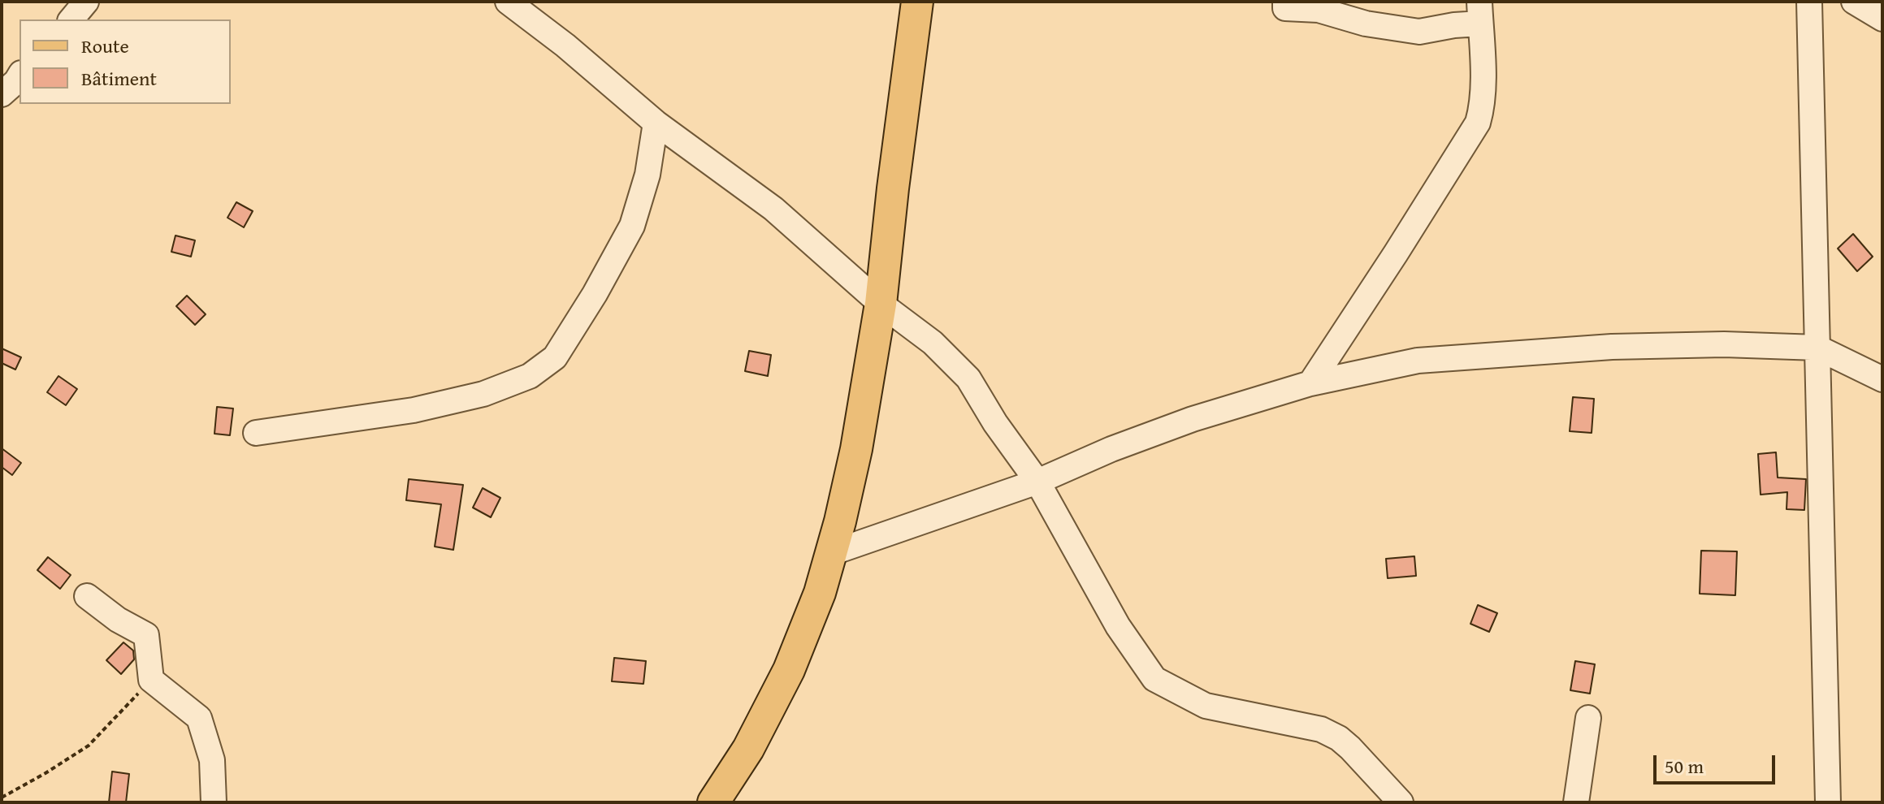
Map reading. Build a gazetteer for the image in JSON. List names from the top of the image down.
{
  "legend": ["Route", "Bâtiment"],
  "scale_bar": "50 m"
}
